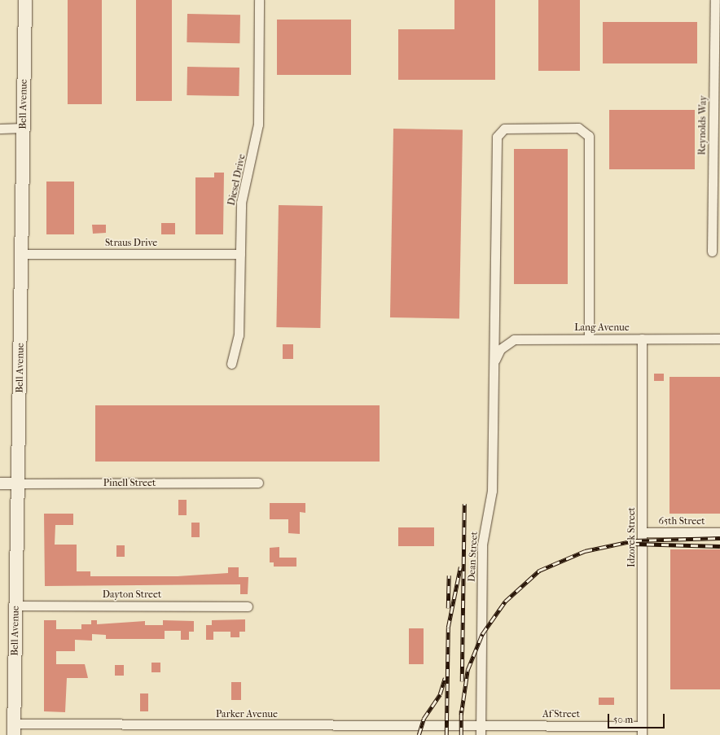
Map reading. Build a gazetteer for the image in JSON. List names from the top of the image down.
{
  "streets": {
    "main road": ["Bell Avenue"],
    "street": [
      "Reynolds Way",
      "Diesel Drive",
      "Straus Drive",
      "Lang Avenue",
      "Pinell Street",
      "65th Street",
      "Idzorek Street",
      "Dean Street",
      "Dayton Street",
      "Parker Avenue",
      "Af Street"
    ]
  },
  "crossings": [
    ["Bell Avenue", "Straus Drive"],
    ["Bell Avenue", "Pinell Street"],
    ["Bell Avenue", "Dayton Street"],
    ["Bell Avenue", "Parker Avenue"],
    ["Diesel Drive", "Straus Drive"],
    ["Lang Avenue", "Idzorek Street"],
    ["Lang Avenue", "Dean Street"],
    ["65th Street", "Idzorek Street"],
    ["Idzorek Street", "Af Street"],
    ["Dean Street", "Parker Avenue"],
    ["Dean Street", "Af Street"],
    ["Parker Avenue", "Af Street"]
  ],
  "scale_bar": "50 m"
}
